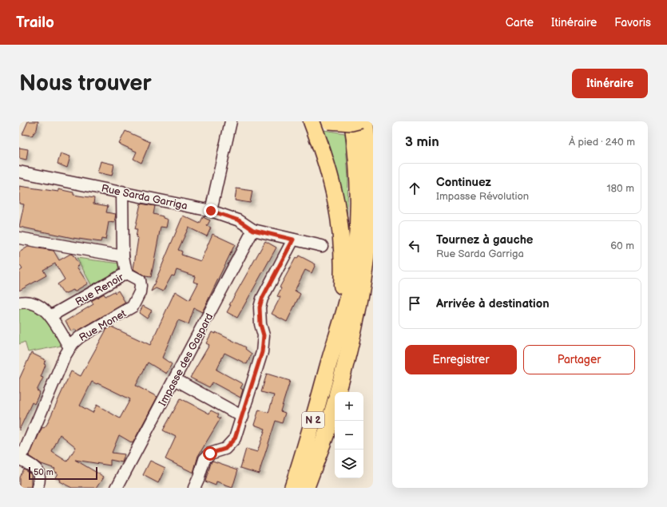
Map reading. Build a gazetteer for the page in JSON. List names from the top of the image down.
{
  "streets": {
    "highway": ["N 2"],
    "street": [
      "Rue Sarda Garriga",
      "Rue Renoir",
      "Rue Monet",
      "Impasse des Gaspard"
    ]
  },
  "crossings": [
    ["Rue Sarda Garriga", "Rue Renoir"],
    ["Rue Sarda Garriga", "Impasse des Gaspard"],
    ["Rue Renoir", "Rue Monet"]
  ],
  "scale_bar": "50 m",
  "page": {
    "header": "Trailo",
    "nav": ["Carte", "Itinéraire", "Favoris"],
    "buttons": [
      "Itinéraire",
      ["Enregistrer", "Partager"]
    ],
    "title": "Nous trouver",
    "heading": ["3 min", "À pied · 240 m"],
    "list": [
      ["Continuez", "Impasse Révolution", "180 m"],
      ["Tournez à gauche", "Rue Sarda Garriga", "60 m"],
      "Arrivée à destination"
    ],
    "map_buttons": ["+", "−"],
    "scale": "50 m"
  }
}
